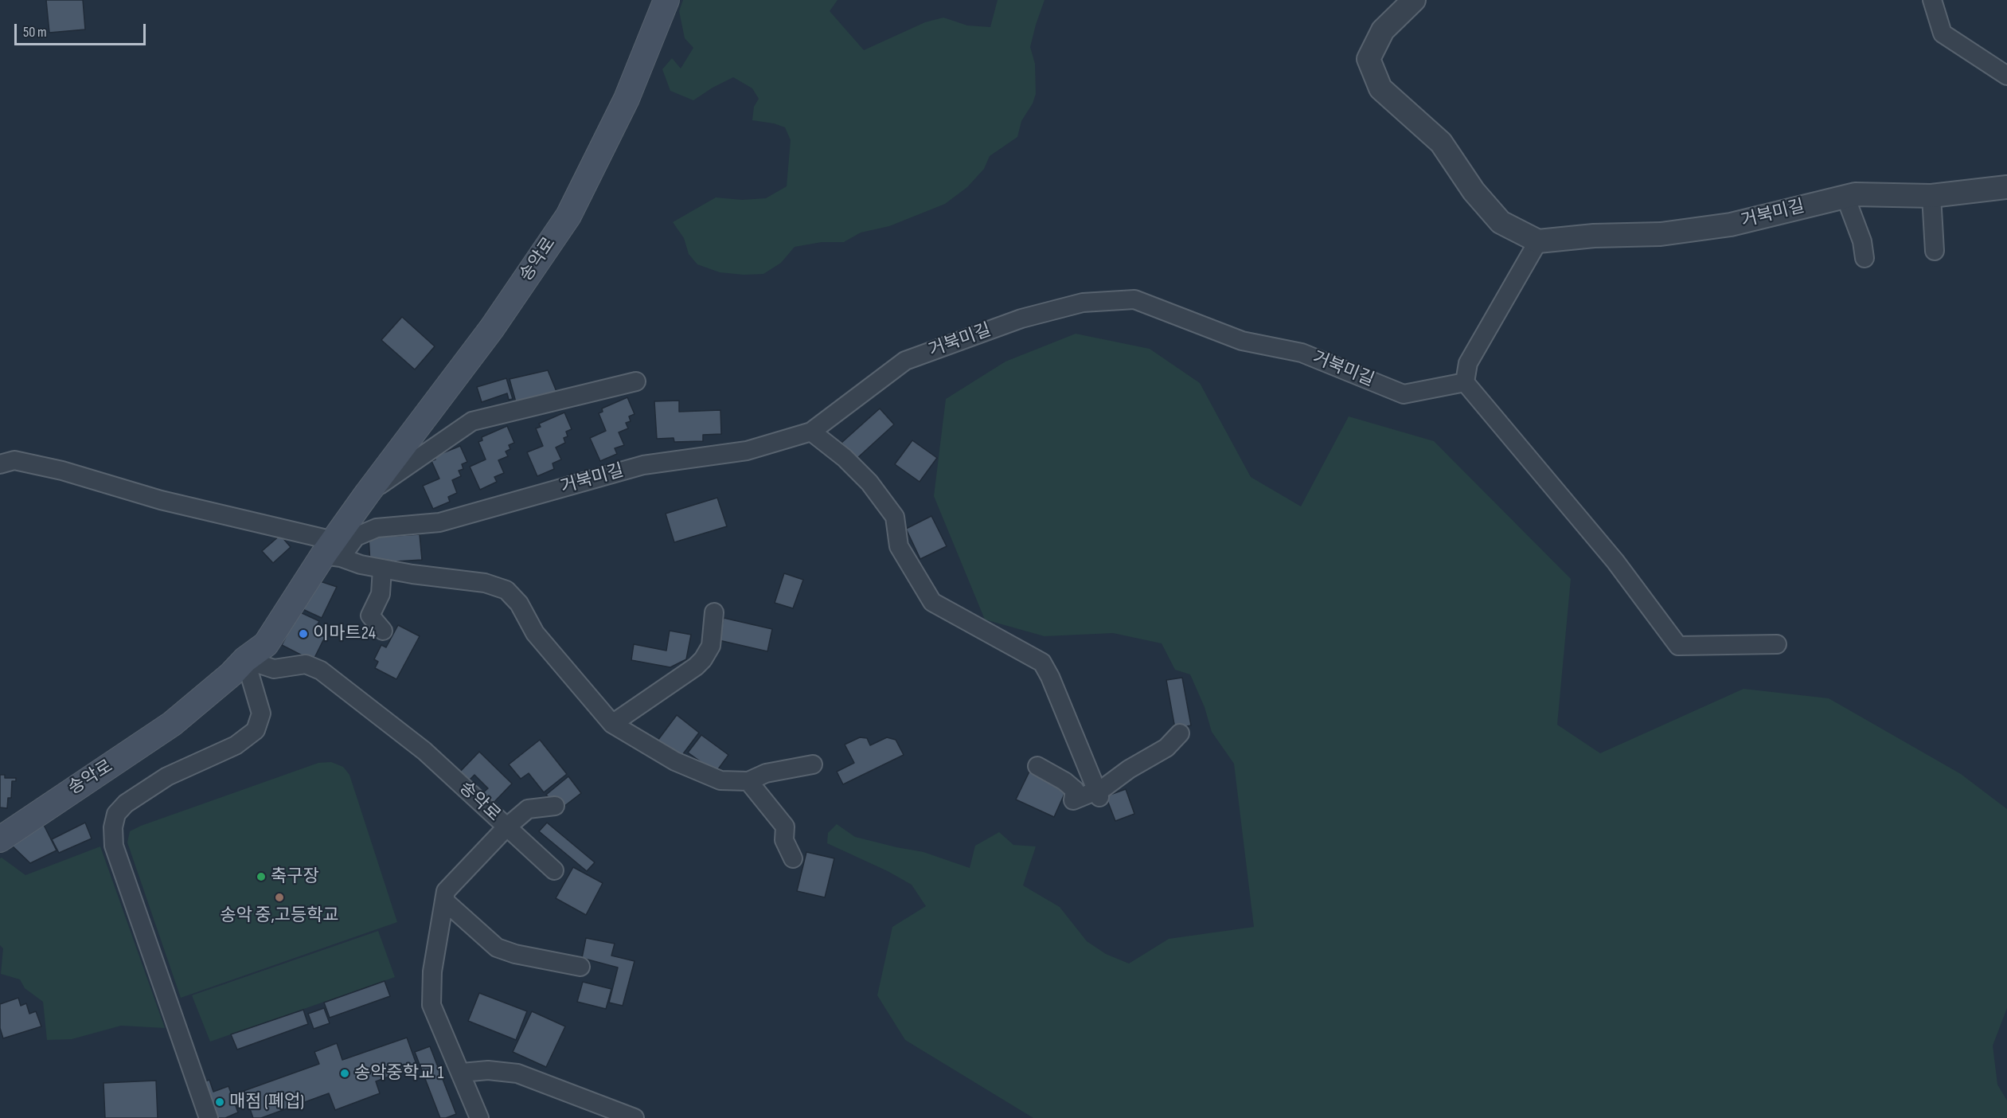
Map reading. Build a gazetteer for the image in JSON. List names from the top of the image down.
{
  "streets": {
    "main road": ["송악로"],
    "street": ["거북미길"]
  },
  "crossings": [
    ["거북미길", "송악로"]
  ],
  "places": [
    "이마트24",
    "축구장",
    "송악 중,고등학교",
    "송악중학교 1",
    "매점 (폐업)"
  ],
  "scale_bar": "50 m"
}
